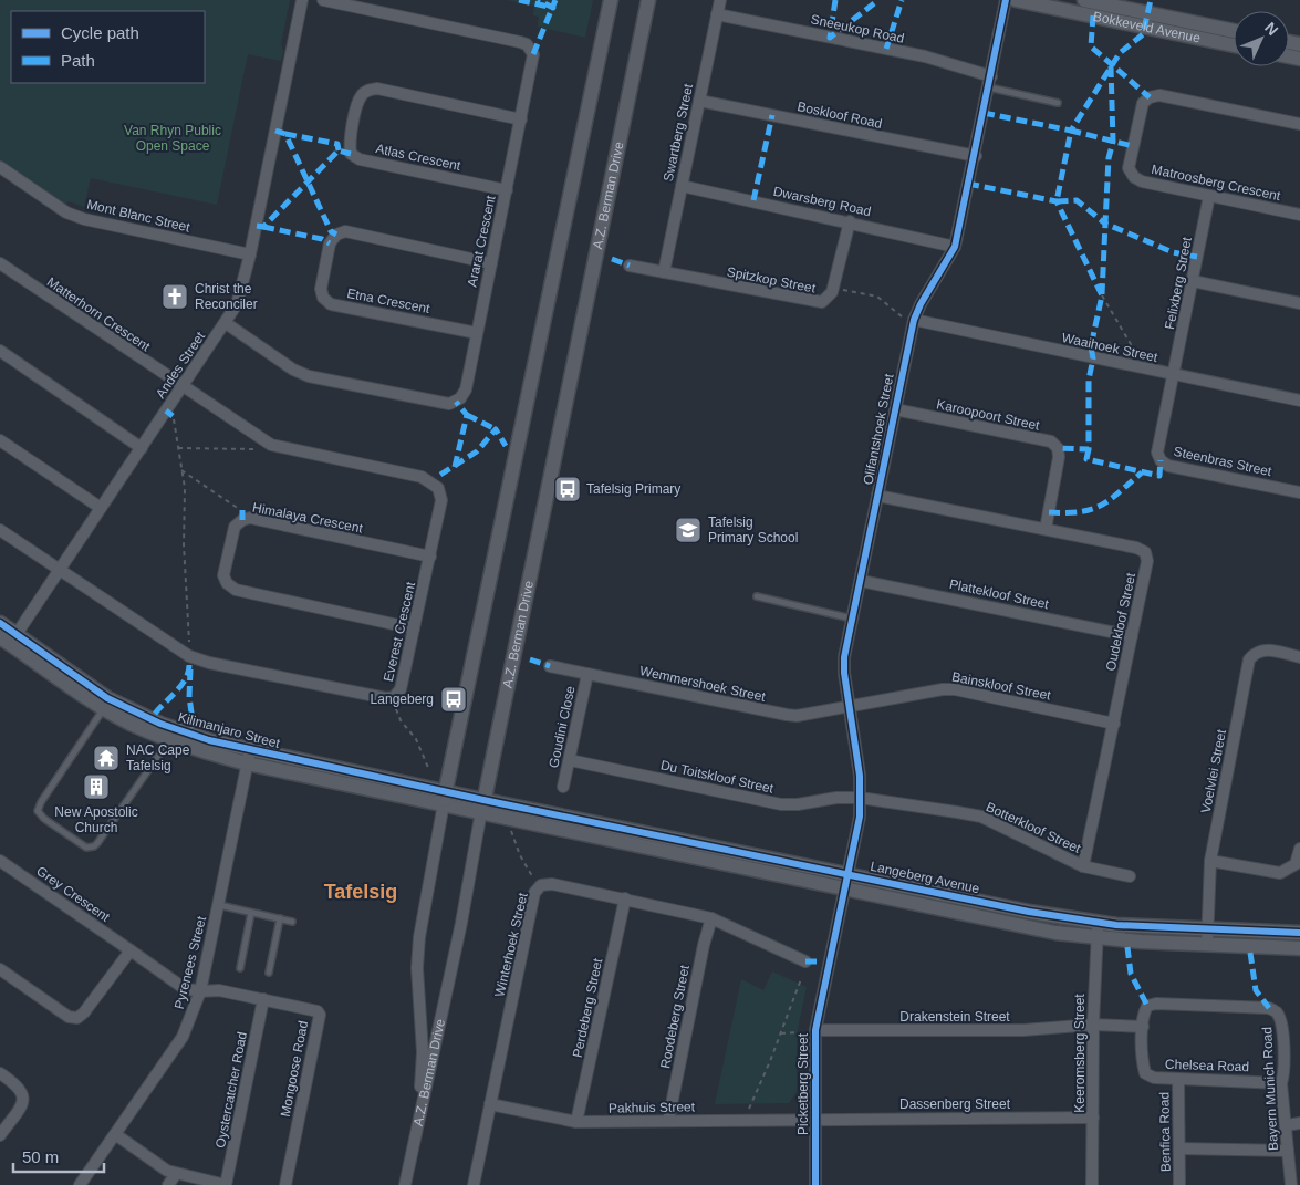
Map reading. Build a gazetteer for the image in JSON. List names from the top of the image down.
{
  "streets": {
    "street": [
      "Bokkeveld Avenue",
      "Sneeukop Road",
      "Boskloof Road",
      "Swartberg Street",
      "Atlas Crescent",
      "Matroosberg Crescent",
      "A.Z. Berman Drive",
      "Dwarsberg Road",
      "Mont Blanc Street",
      "Ararat Crescent",
      "Spitzkop Street",
      "Felixberg Street",
      "Etna Crescent",
      "Matterhorn Crescent",
      "Waaihoek Street",
      "Andes Street",
      "Karoopoort Street",
      "Olifantshoek Street",
      "Steenbras Street",
      "Himalaya Crescent",
      "Plattekloof Street",
      "Oudekloof Street",
      "Everest Crescent",
      "Wemmershoek Street",
      "Bainskloof Street",
      "Goudini Close",
      "Kilimanjaro Street",
      "Voelvlei Street",
      "Du Toitskloof Street",
      "Botterkloof Street",
      "Langeberg Avenue",
      "Grey Crescent",
      "Winterhoek Street",
      "Pyrenees Street",
      "Perdeberg Street",
      "Roodeberg Street",
      "Drakenstein Street",
      "Keeromsberg Street",
      "Chelsea Road",
      "Mongoose Road",
      "Picketberg Street",
      "Bayern Munich Road",
      "Oystercatcher Road",
      "Dassenberg Street",
      "Pakhuis Street",
      "Benfica Road"
    ]
  },
  "crossings": [
    ["Sneeukop Road", "Swartberg Street"],
    ["Sneeukop Road", "Olifantshoek Street"],
    ["Boskloof Road", "Swartberg Street"],
    ["Boskloof Road", "Olifantshoek Street"],
    ["Swartberg Street", "Dwarsberg Road"],
    ["Swartberg Street", "Spitzkop Street"],
    ["Atlas Crescent", "Ararat Crescent"],
    ["Matroosberg Crescent", "Felixberg Street"],
    ["A.Z. Berman Drive", "Kilimanjaro Street"],
    ["A.Z. Berman Drive", "Langeberg Avenue"],
    ["Dwarsberg Road", "Spitzkop Street"],
    ["Dwarsberg Road", "Olifantshoek Street"],
    ["Mont Blanc Street", "Andes Street"],
    ["Ararat Crescent", "Etna Crescent"],
    ["Ararat Crescent", "Andes Street"],
    ["Felixberg Street", "Waaihoek Street"],
    ["Felixberg Street", "Steenbras Street"],
    ["Matterhorn Crescent", "Andes Street"],
    ["Matterhorn Crescent", "Everest Crescent"],
    ["Waaihoek Street", "Olifantshoek Street"],
    ["Waaihoek Street", "Steenbras Street"],
    ["Andes Street", "Everest Crescent"],
    ["Andes Street", "Kilimanjaro Street"],
    ["Karoopoort Street", "Olifantshoek Street"],
    ["Karoopoort Street", "Oudekloof Street"],
    ["Olifantshoek Street", "Plattekloof Street"],
    ["Olifantshoek Street", "Oudekloof Street"],
    ["Olifantshoek Street", "Wemmershoek Street"],
    ["Olifantshoek Street", "Bainskloof Street"],
    ["Olifantshoek Street", "Du Toitskloof Street"],
    ["Olifantshoek Street", "Botterkloof Street"],
    ["Olifantshoek Street", "Langeberg Avenue"],
    ["Olifantshoek Street", "Picketberg Street"],
    ["Himalaya Crescent", "Everest Crescent"],
    ["Plattekloof Street", "Oudekloof Street"],
    ["Oudekloof Street", "Bainskloof Street"],
    ["Oudekloof Street", "Botterkloof Street"],
    ["Wemmershoek Street", "Bainskloof Street"],
    ["Wemmershoek Street", "Goudini Close"],
    ["Goudini Close", "Du Toitskloof Street"],
    ["Kilimanjaro Street", "Langeberg Avenue"],
    ["Kilimanjaro Street", "Pyrenees Street"],
    ["Voelvlei Street", "Langeberg Avenue"],
    ["Du Toitskloof Street", "Botterkloof Street"],
    ["Langeberg Avenue", "Keeromsberg Street"],
    ["Langeberg Avenue", "Picketberg Street"],
    ["Grey Crescent", "Pyrenees Street"],
    ["Grey Crescent", "Mongoose Road"],
    ["Winterhoek Street", "Perdeberg Street"],
    ["Winterhoek Street", "Roodeberg Street"],
    ["Winterhoek Street", "Pakhuis Street"],
    ["Pyrenees Street", "Mongoose Road"],
    ["Perdeberg Street", "Pakhuis Street"],
    ["Roodeberg Street", "Pakhuis Street"],
    ["Drakenstein Street", "Keeromsberg Street"],
    ["Drakenstein Street", "Chelsea Road"],
    ["Drakenstein Street", "Picketberg Street"],
    ["Drakenstein Street", "Bayern Munich Road"],
    ["Keeromsberg Street", "Dassenberg Street"],
    ["Chelsea Road", "Bayern Munich Road"],
    ["Chelsea Road", "Benfica Road"],
    ["Mongoose Road", "Oystercatcher Road"],
    ["Picketberg Street", "Dassenberg Street"],
    ["Picketberg Street", "Pakhuis Street"],
    ["Dassenberg Street", "Pakhuis Street"]
  ],
  "districts": ["Tafelsig"],
  "parks": ["Van Rhyn Public Open Space"],
  "places": {
    "church": ["Christ the Reconciler"],
    "bus stop": ["Tafelsig Primary", "Langeberg"],
    "school or university": ["Tafelsig Primary School"],
    "temple": ["NAC Cape Tafelsig"],
    "building": ["New Apostolic Church"]
  },
  "legend": ["Cycle path", "Path"],
  "scale_bar": "50 m",
  "north": "top right"
}
